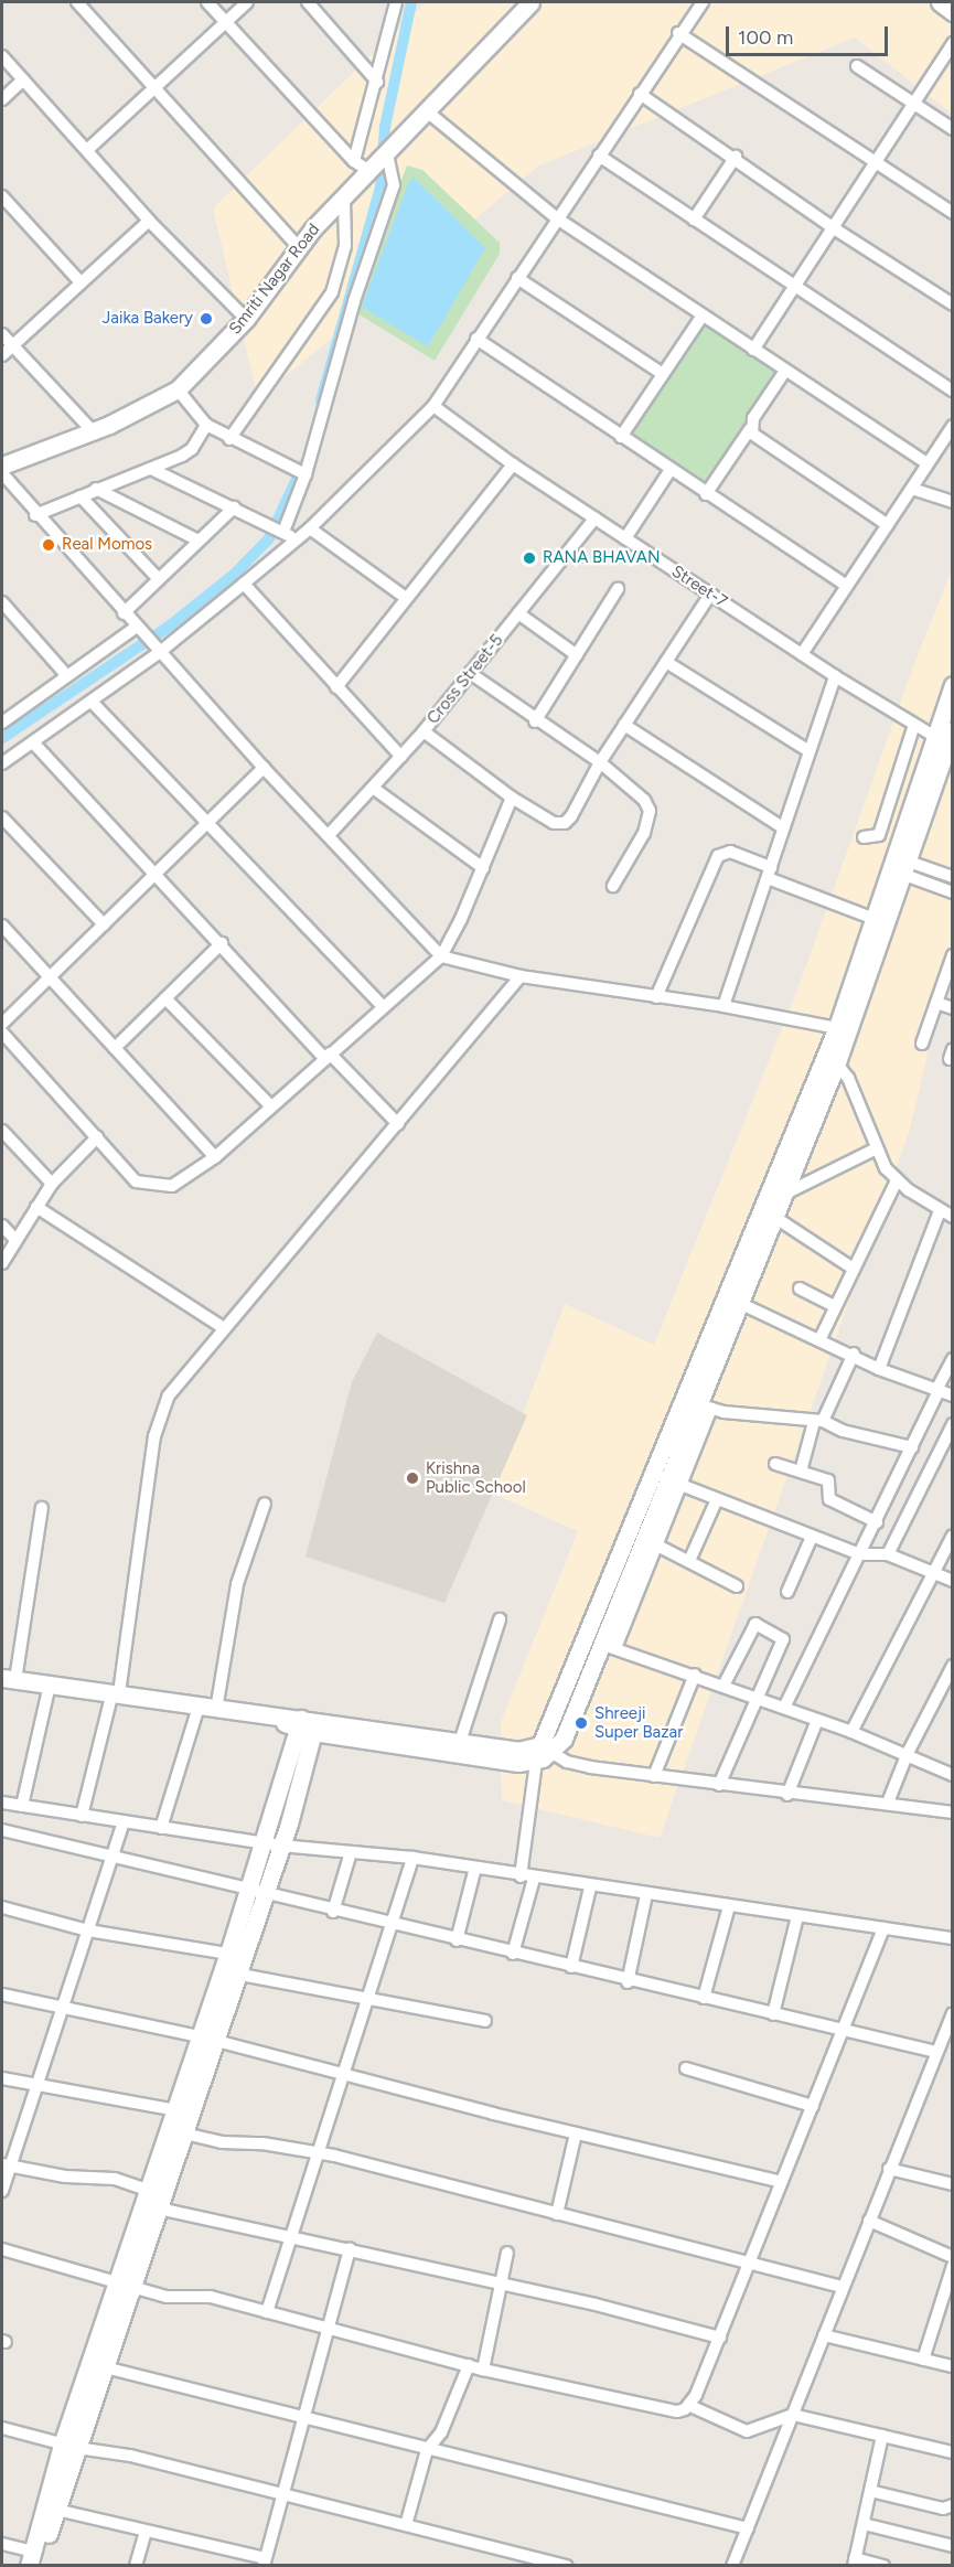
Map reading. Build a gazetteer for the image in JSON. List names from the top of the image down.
{
  "streets": {
    "street": ["Smriti Nagar Road", "Street-7", "Cross Street-5"]
  },
  "crossings": [
    ["Street-7", "Cross Street-5"]
  ],
  "places": [
    "Jaika Bakery",
    "Real Momos",
    "RANA BHAVAN",
    "Krishna Public School",
    "Shreeji Super Bazar"
  ],
  "scale_bar": "100 m"
}
